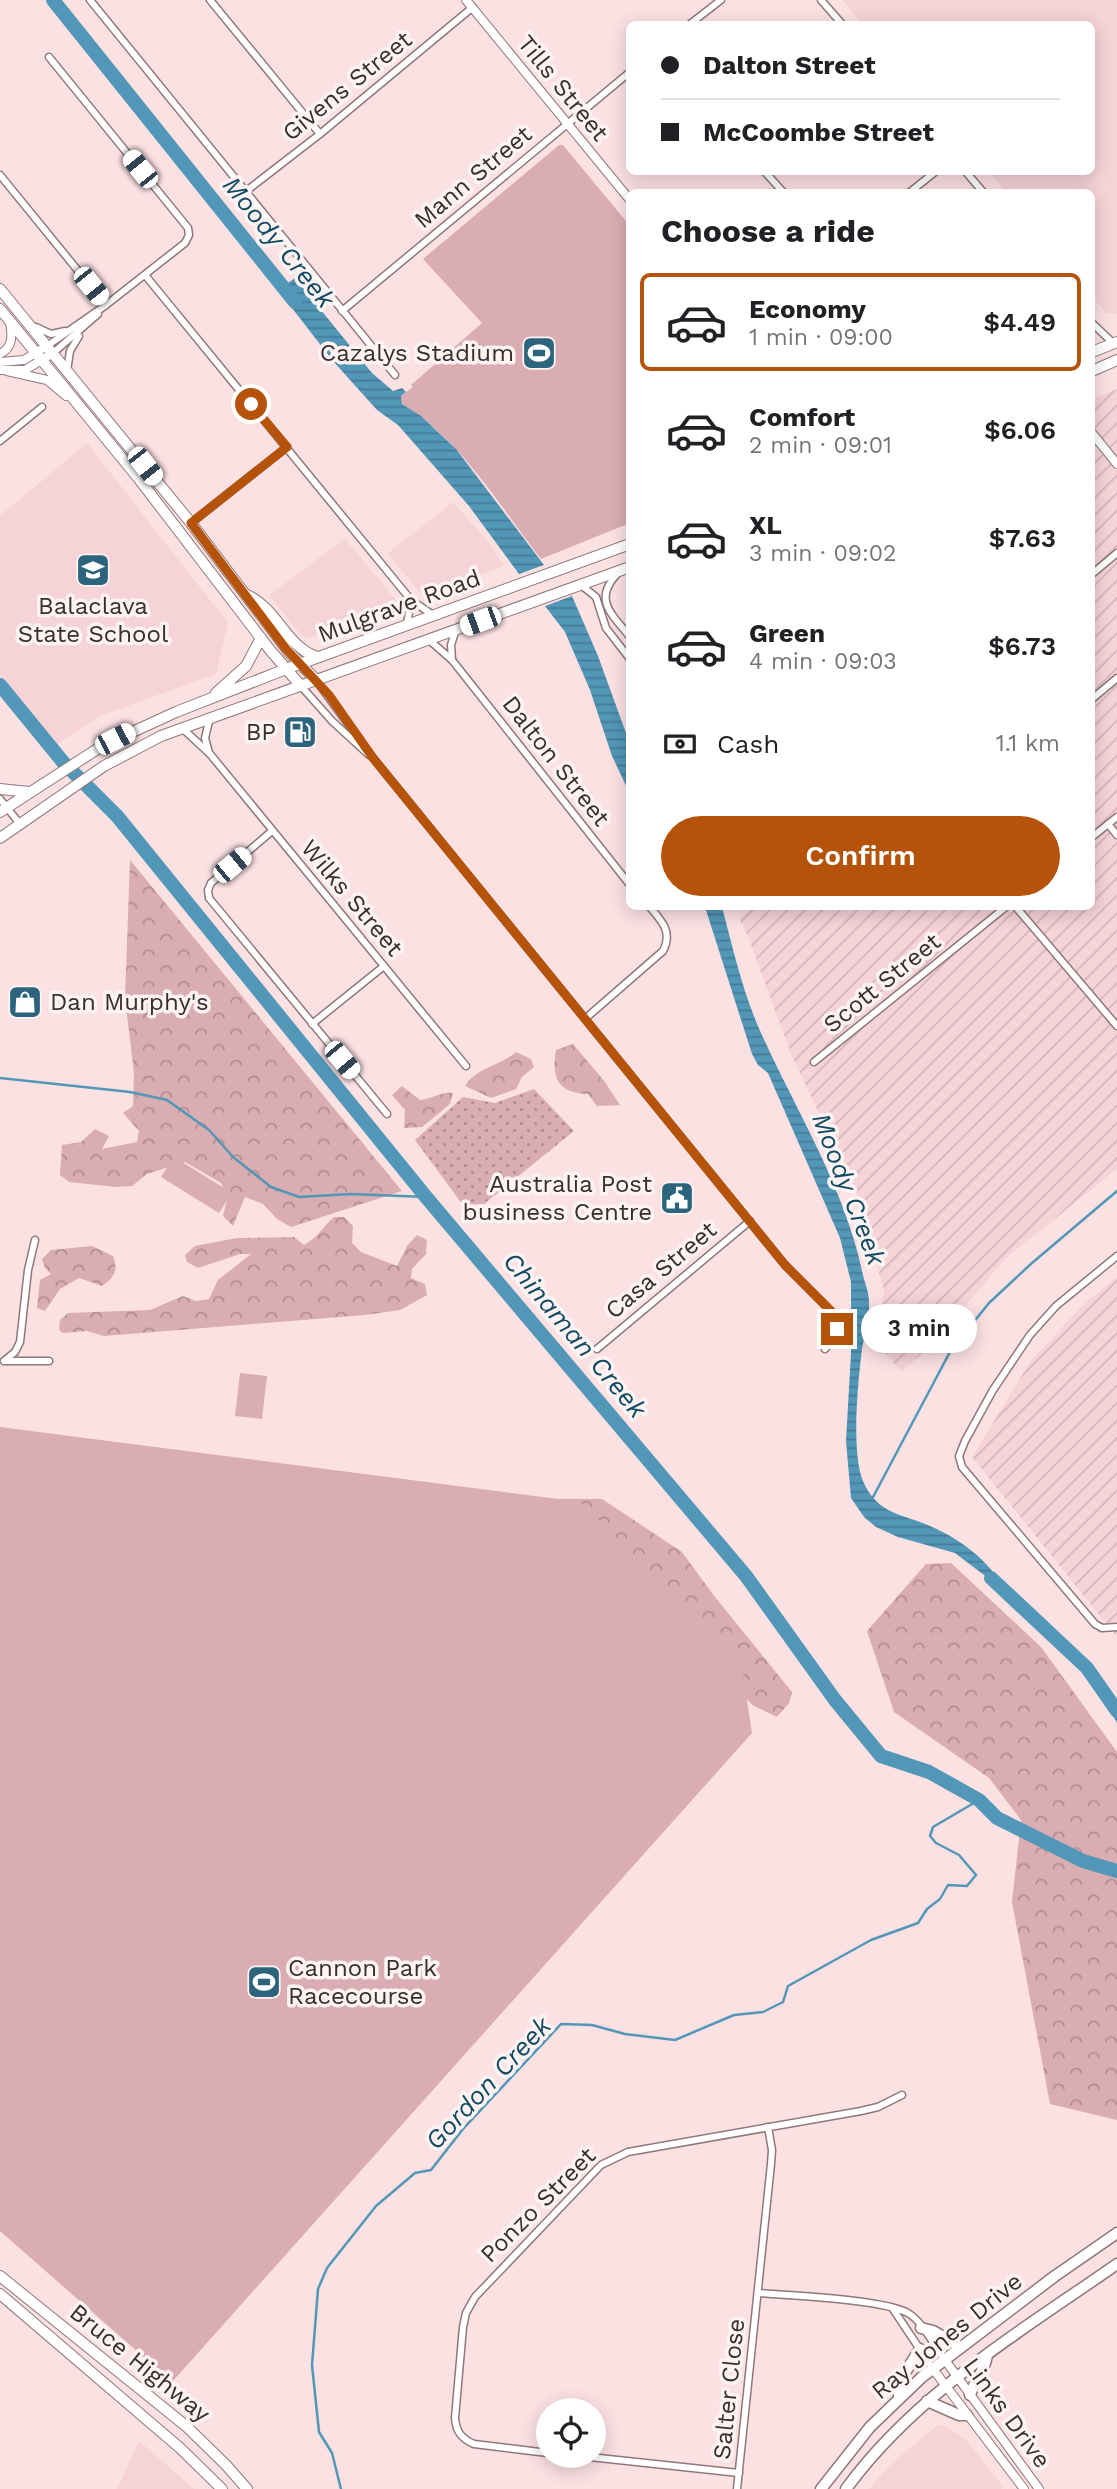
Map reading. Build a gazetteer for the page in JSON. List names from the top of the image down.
{
  "streets": {
    "highway": ["Ray Jones Drive"],
    "main road": ["Mulgrave Road", "Bruce Highway"],
    "street": [
      "Givens Street",
      "Tills Street",
      "Mann Street",
      "Dalton Street",
      "Wilks Street",
      "Scott Street",
      "Casa Street",
      "Ponzo Street",
      "Salter Close",
      "Links Drive"
    ]
  },
  "crossings": [
    ["Givens Street", "Tills Street"],
    ["Tills Street", "Mann Street"],
    ["Mulgrave Road", "Dalton Street"],
    ["Mulgrave Road", "Wilks Street"],
    ["Ponzo Street", "Salter Close"],
    ["Ray Jones Drive", "Links Drive"]
  ],
  "water": ["Moody Creek", "Chinaman Creek", "Gordon Creek"],
  "places": {
    "sports": ["Cazalys Stadium", "Cannon Park Racecourse"],
    "school or university": ["Balaclava State School"],
    "fuel station": ["BP"],
    "shop": ["Dan Murphy's"],
    "public building": ["Australia Post business Centre"]
  },
  "page": {
    "banner": ["Dalton Street", "McCoombe Street"],
    "heading": "Choose a ride",
    "list": [
      {
        "name": "Economy",
        "note": "1 min · 09:00",
        "value": "$4.49"
      },
      {
        "name": "Comfort",
        "note": "2 min · 09:01",
        "value": "$6.06"
      },
      {
        "name": "XL",
        "note": "3 min · 09:02",
        "value": "$7.63"
      },
      {
        "name": "Green",
        "note": "4 min · 09:03",
        "value": "$6.73"
      }
    ],
    "pay": ["Cash", "1.1 km"],
    "buttons": "Confirm",
    "bubble": "3 min"
  }
}
